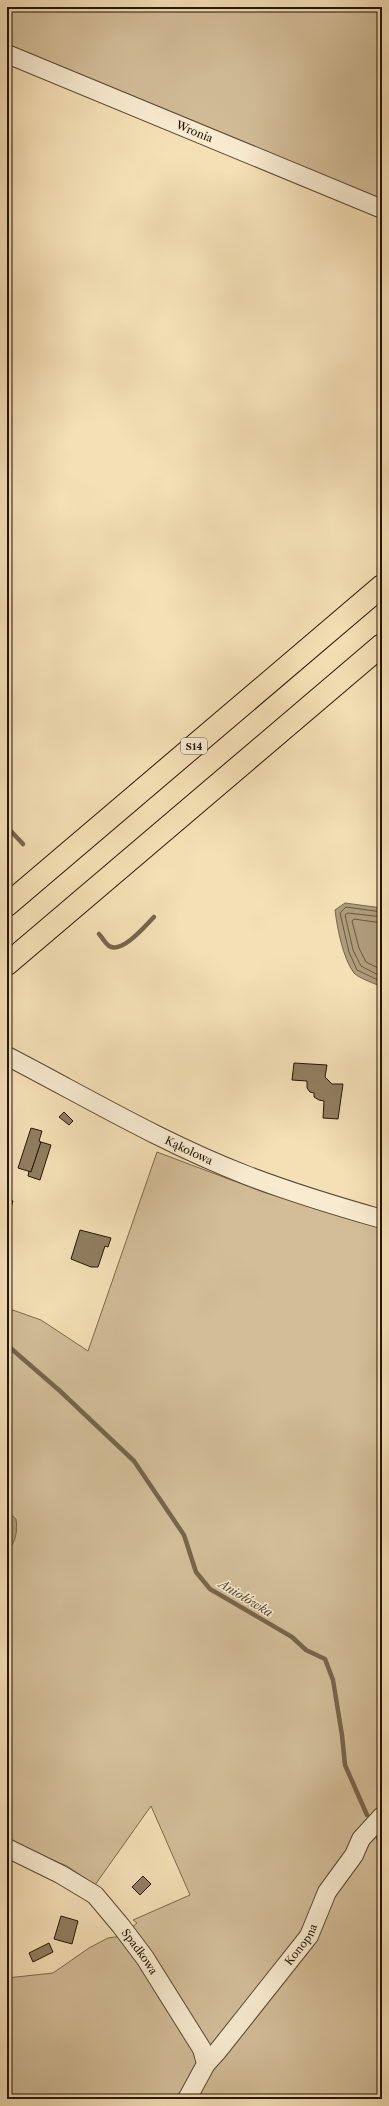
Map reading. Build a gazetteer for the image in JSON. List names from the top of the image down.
{
  "streets": {
    "highway": ["S14"],
    "street": [
      "Wronia",
      "Kąkolowa",
      "Konopna",
      "Spadkowa"
    ]
  },
  "crossings": [
    ["Konopna", "Spadkowa"]
  ],
  "water": ["Aniołówka"]
}
